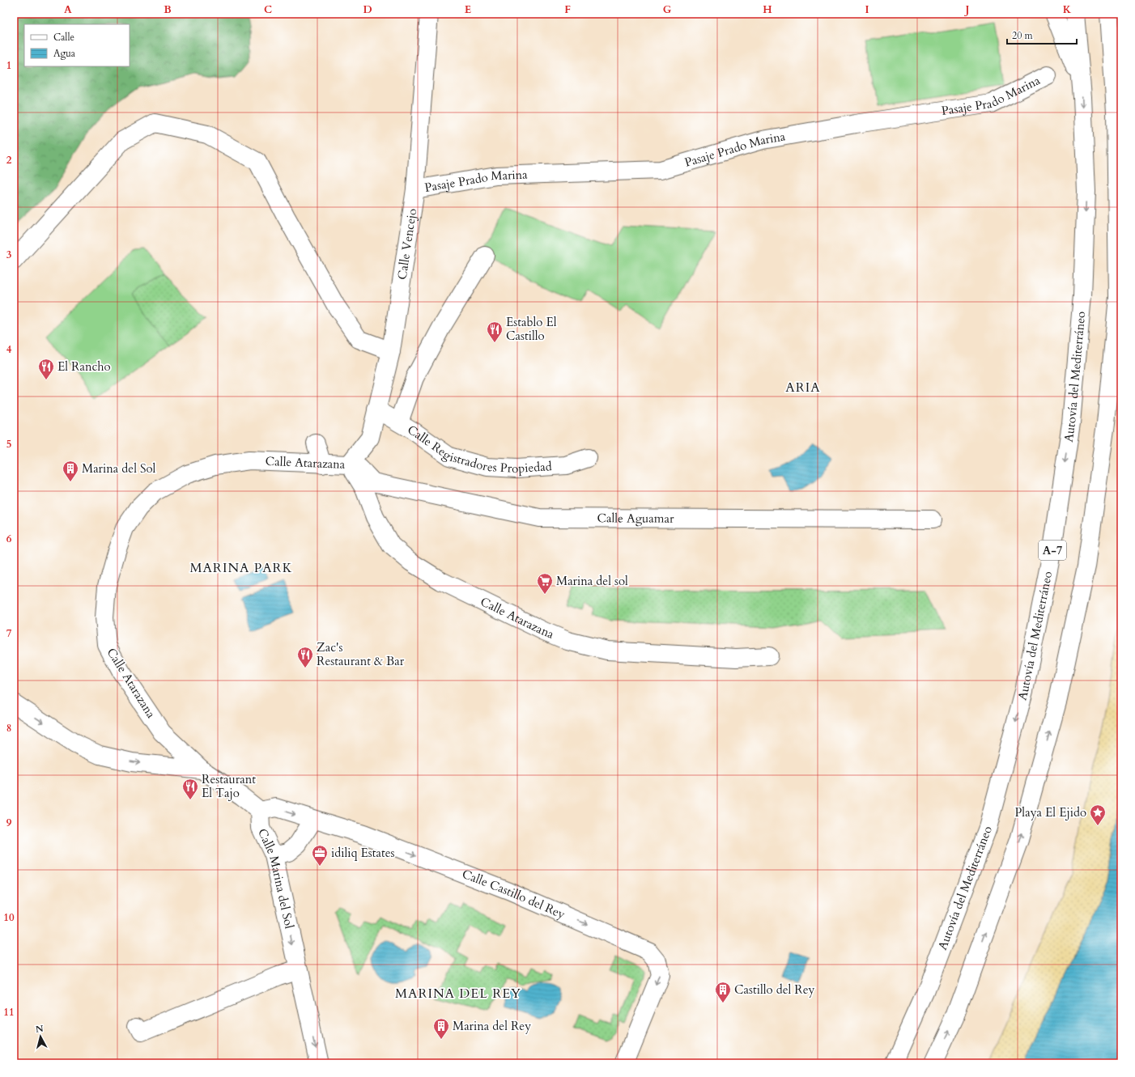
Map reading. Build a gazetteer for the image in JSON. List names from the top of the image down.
{
  "streets": {
    "main road": [
      "Pasaje Prado Marina",
      "Calle Vencejo",
      "Autovía del Mediterráneo",
      "Calle Registradores Propiedad",
      "Calle Atarazana",
      "Calle Aguamar",
      "A-7",
      "Calle Marina del Sol",
      "Calle Castillo del Rey"
    ]
  },
  "crossings": [
    ["Pasaje Prado Marina", "Calle Vencejo"],
    ["Calle Vencejo", "Calle Registradores Propiedad"],
    ["Calle Vencejo", "Calle Atarazana"],
    ["Calle Vencejo", "Calle Aguamar"],
    ["Calle Atarazana", "Calle Aguamar"],
    ["Calle Atarazana", "Calle Marina del Sol"],
    ["Calle Marina del Sol", "Calle Castillo del Rey"]
  ],
  "one_way": ["Calle Marina del Sol", "Calle Castillo del Rey"],
  "districts": ["ARIA", "MARINA PARK", "MARINA DEL REY"],
  "places": {
    "restaurant": [
      "Establo El Castillo",
      "El Rancho",
      "Zac's Restaurant & Bar",
      "Restaurant El Tajo"
    ],
    "building": ["Marina del Sol", "Castillo del Rey", "Marina del Rey"],
    "supermarket": ["Marina del sol"],
    "place": ["Playa El Ejido"],
    "office": ["idiliq Estates"]
  },
  "legend": ["Calle", "Agua"],
  "scale_bar": "20 m",
  "north": "top",
  "grid": {
    "columns": [
      "A",
      "B",
      "C",
      "D",
      "E",
      "F",
      "G",
      "H",
      "I",
      "J",
      "K"
    ],
    "rows": [
      "1",
      "2",
      "3",
      "4",
      "5",
      "6",
      "7",
      "8",
      "9",
      "10",
      "11"
    ]
  }
}
